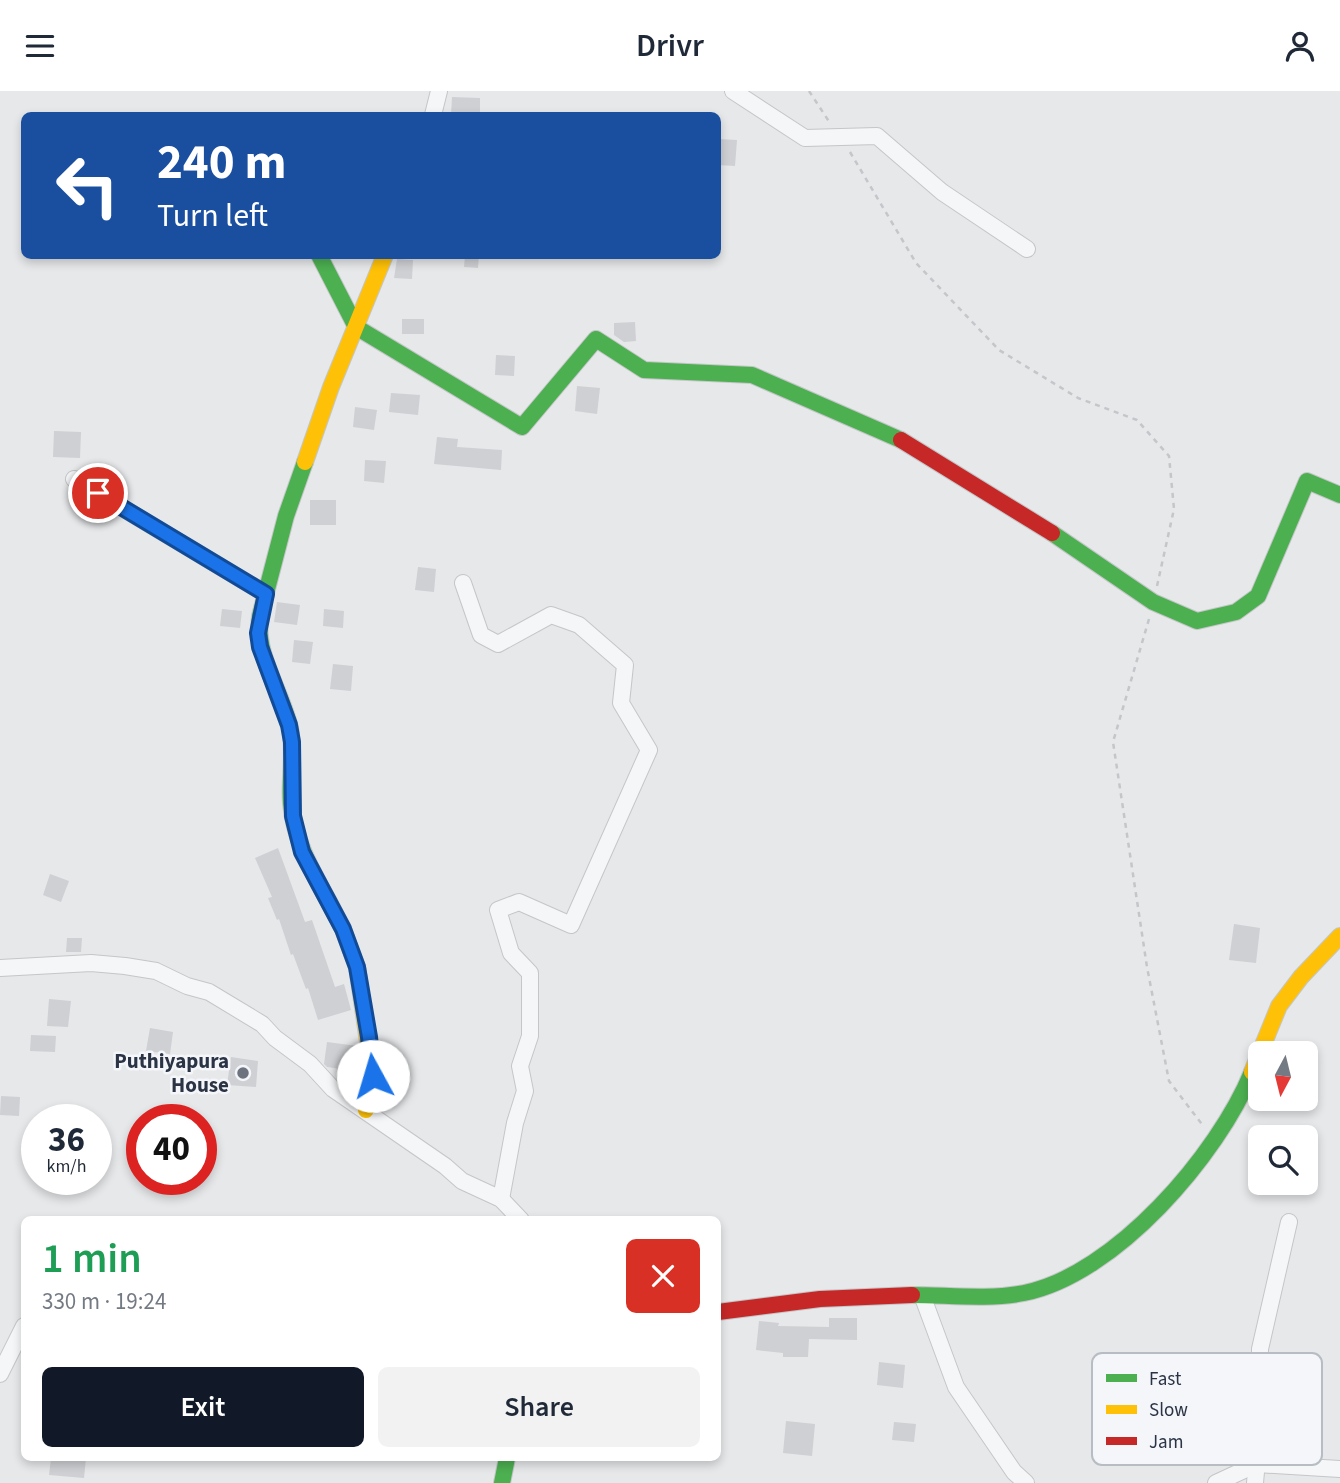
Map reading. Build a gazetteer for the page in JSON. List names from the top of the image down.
{
  "places": ["Puthiyapura House"],
  "legend": ["Fast", "Slow", "Jam"],
  "north": "bottom",
  "page": {
    "header": "Drivr",
    "turn": ["240 m", "Turn left"],
    "speed": "36 km/h",
    "limit": "40",
    "heading": ["1 min", "330 m · 19:24"],
    "buttons": ["Exit", "Share"]
  }
}
